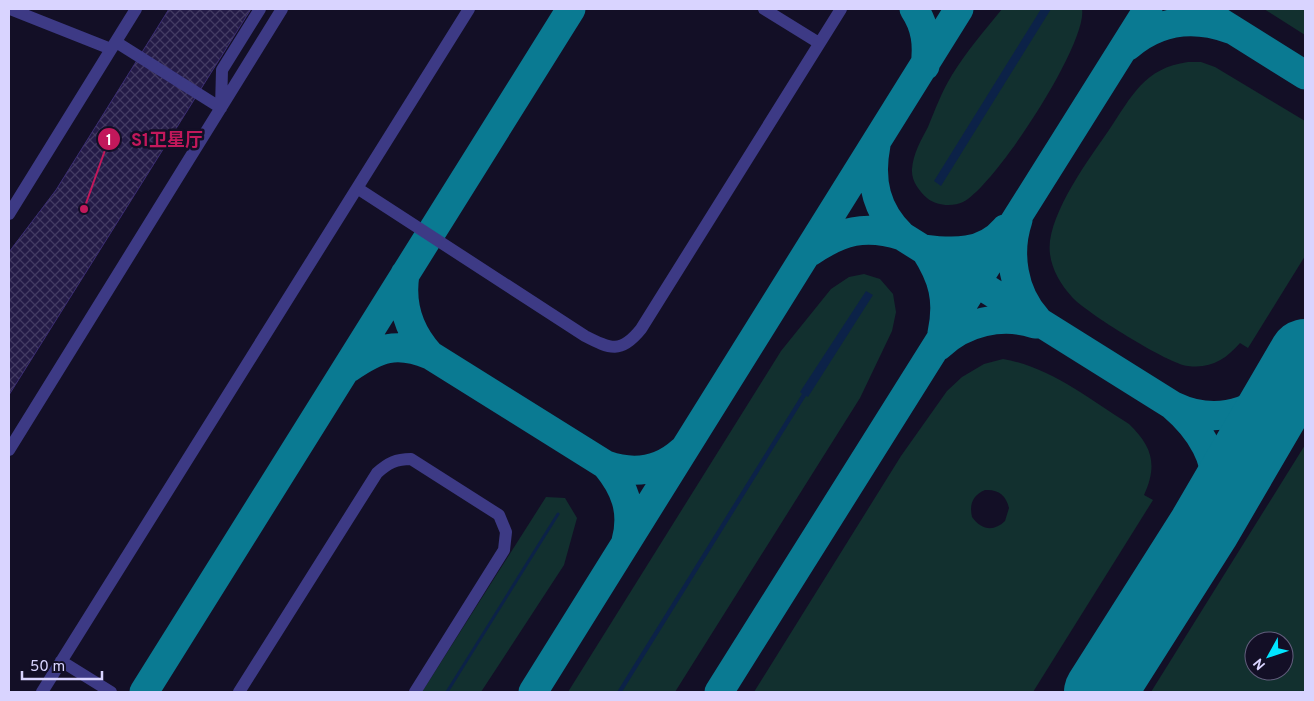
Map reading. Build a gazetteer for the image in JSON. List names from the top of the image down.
{
  "places": ["S1卫星厅"],
  "scale_bar": "50 m",
  "north": "bottom left"
}
